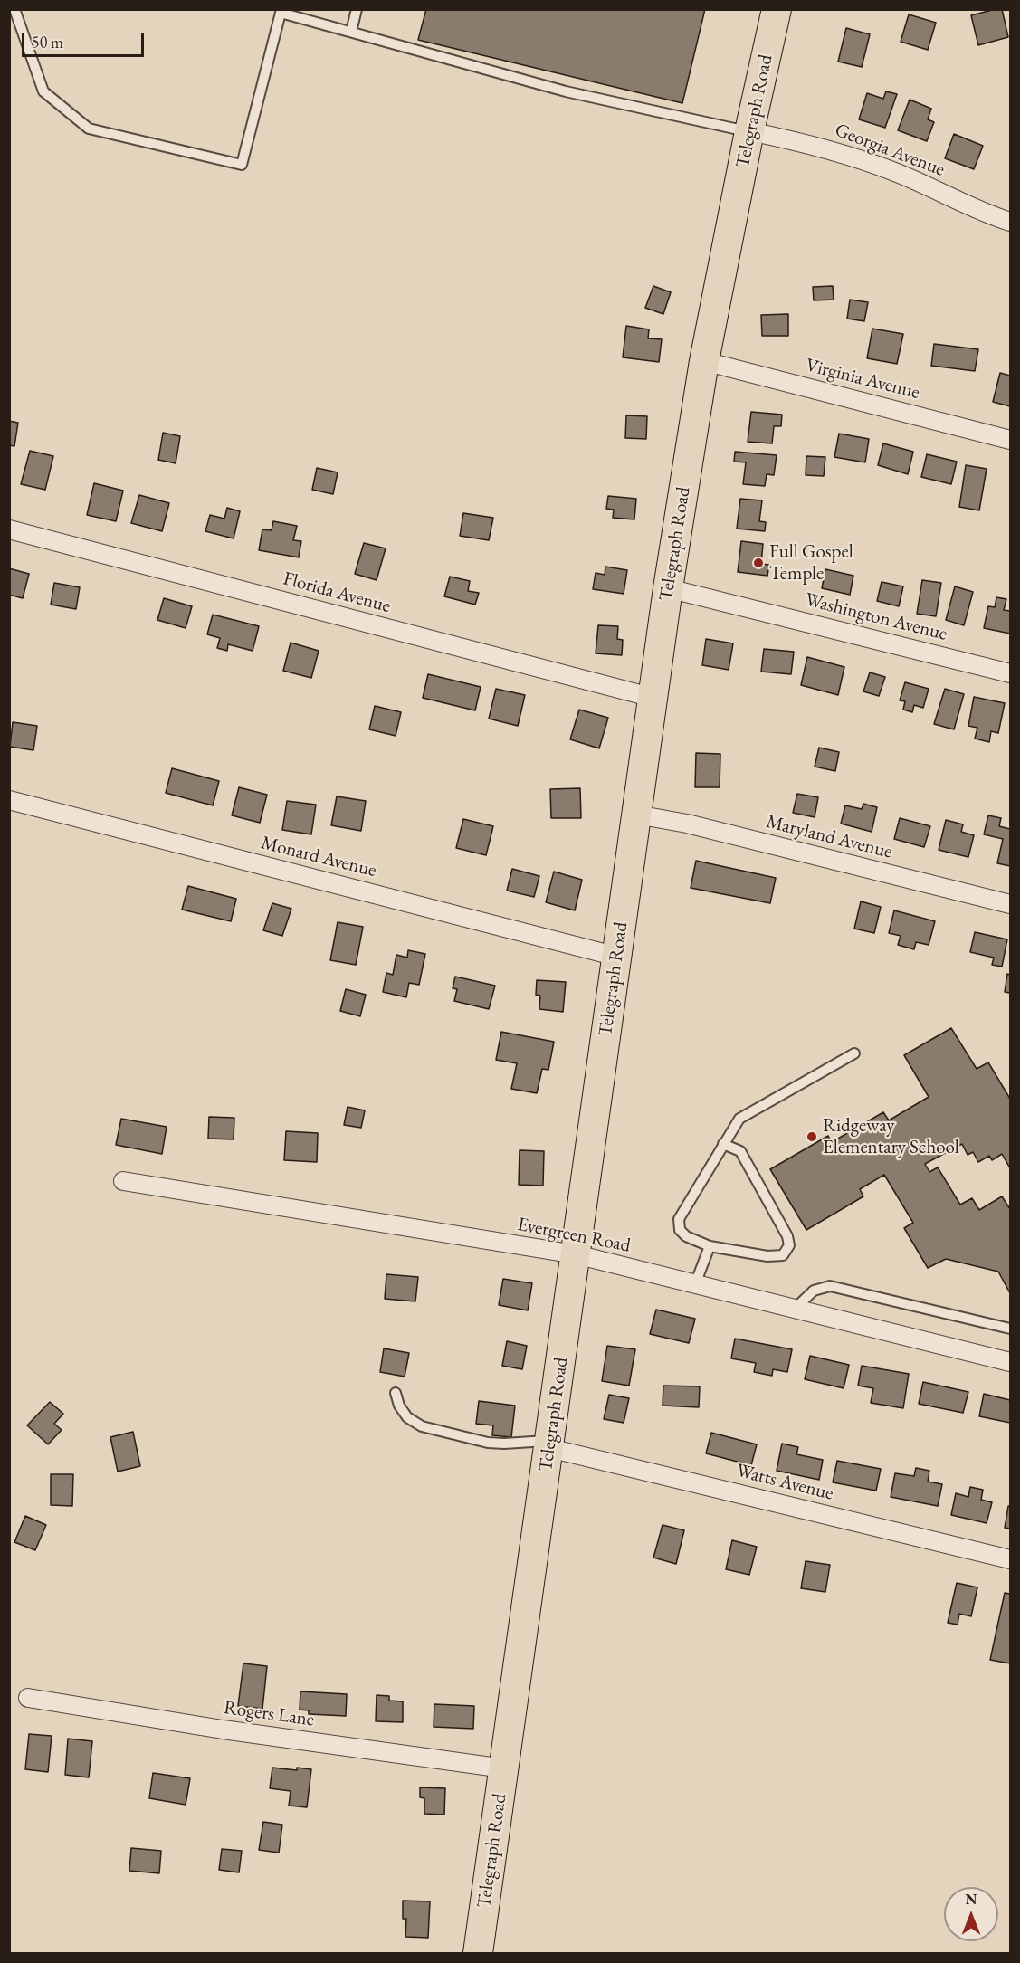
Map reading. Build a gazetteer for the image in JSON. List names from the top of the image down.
{
  "streets": {
    "main road": ["Telegraph Road"],
    "street": [
      "Georgia Avenue",
      "Virginia Avenue",
      "Florida Avenue",
      "Washington Avenue",
      "Maryland Avenue",
      "Monard Avenue",
      "Evergreen Road",
      "Watts Avenue",
      "Rogers Lane"
    ]
  },
  "crossings": [
    ["Telegraph Road", "Georgia Avenue"],
    ["Telegraph Road", "Virginia Avenue"],
    ["Telegraph Road", "Florida Avenue"],
    ["Telegraph Road", "Washington Avenue"],
    ["Telegraph Road", "Maryland Avenue"],
    ["Telegraph Road", "Monard Avenue"],
    ["Telegraph Road", "Evergreen Road"],
    ["Telegraph Road", "Watts Avenue"],
    ["Telegraph Road", "Rogers Lane"]
  ],
  "places": ["Full Gospel Temple", "Ridgeway Elementary School"],
  "scale_bar": "50 m",
  "north": "top"
}
